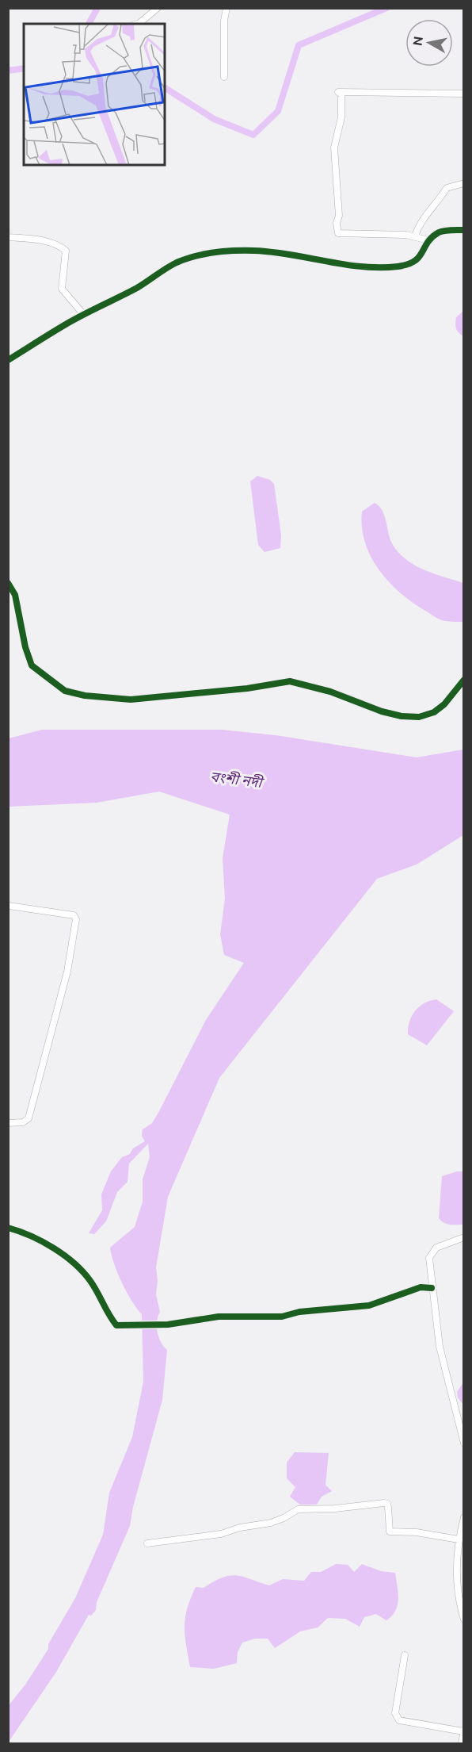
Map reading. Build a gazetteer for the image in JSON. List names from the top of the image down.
{
  "water": ["বংশী নদী"],
  "north": "left"
}
